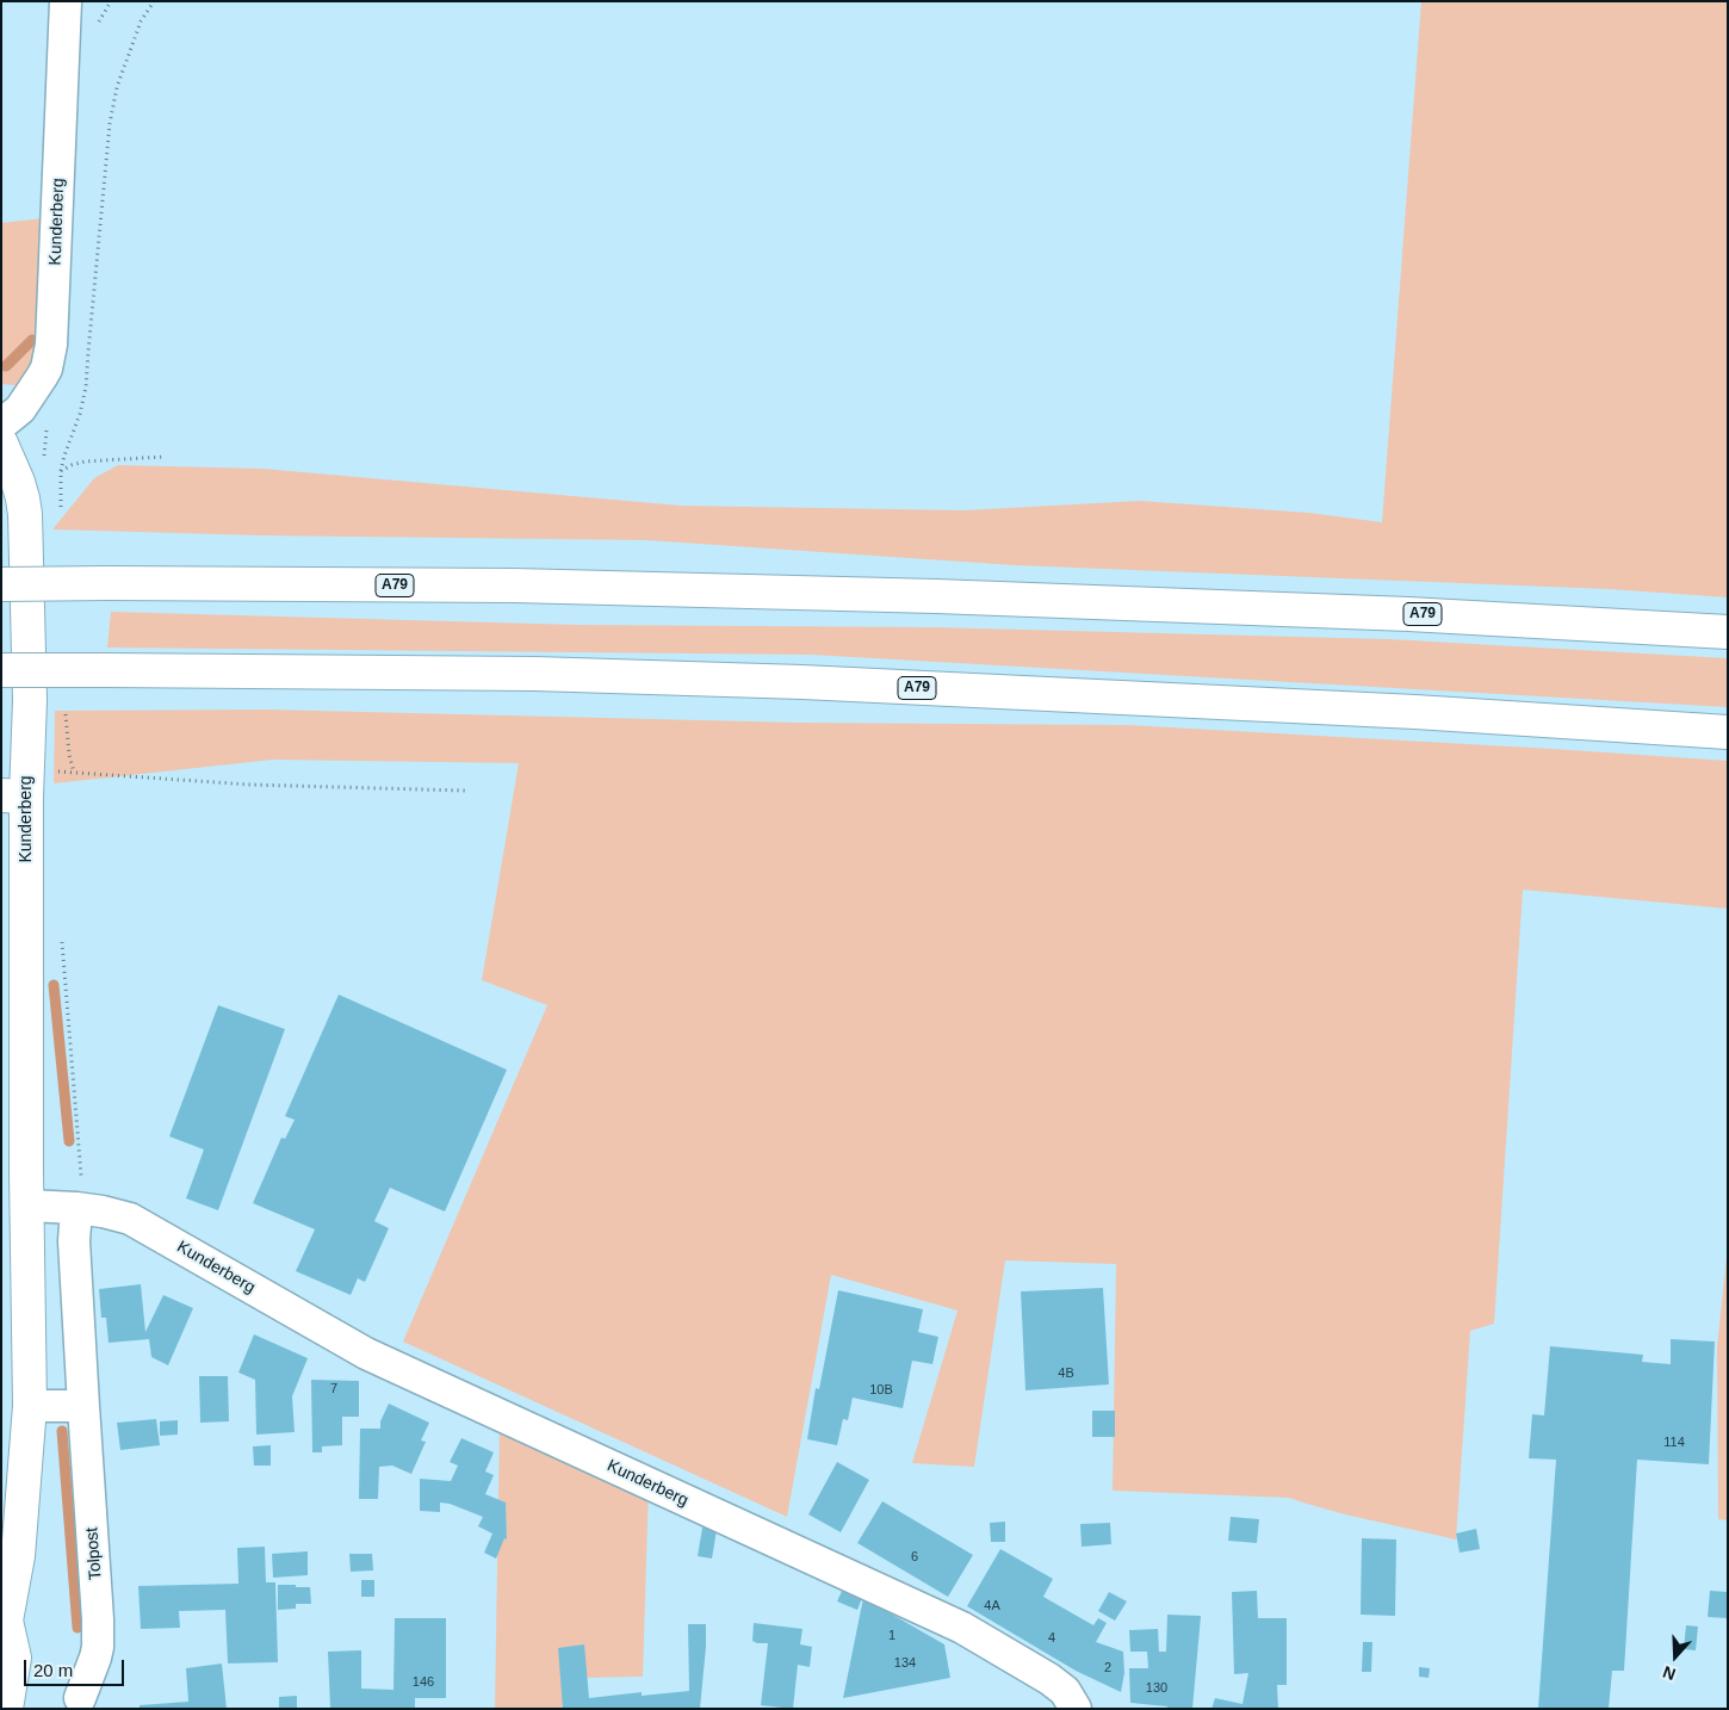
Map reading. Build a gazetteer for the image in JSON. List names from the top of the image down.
{
  "streets": {
    "main road": ["Kunderberg", "A79"],
    "street": ["Tolpost"]
  },
  "crossings": [
    ["Kunderberg", "Tolpost"]
  ],
  "house_numbers": [
    "4B",
    "7",
    "10B",
    "114",
    "6",
    "4A",
    "1",
    "4",
    "134",
    "2",
    "146",
    "130"
  ],
  "scale_bar": "20 m",
  "north": "bottom"
}
